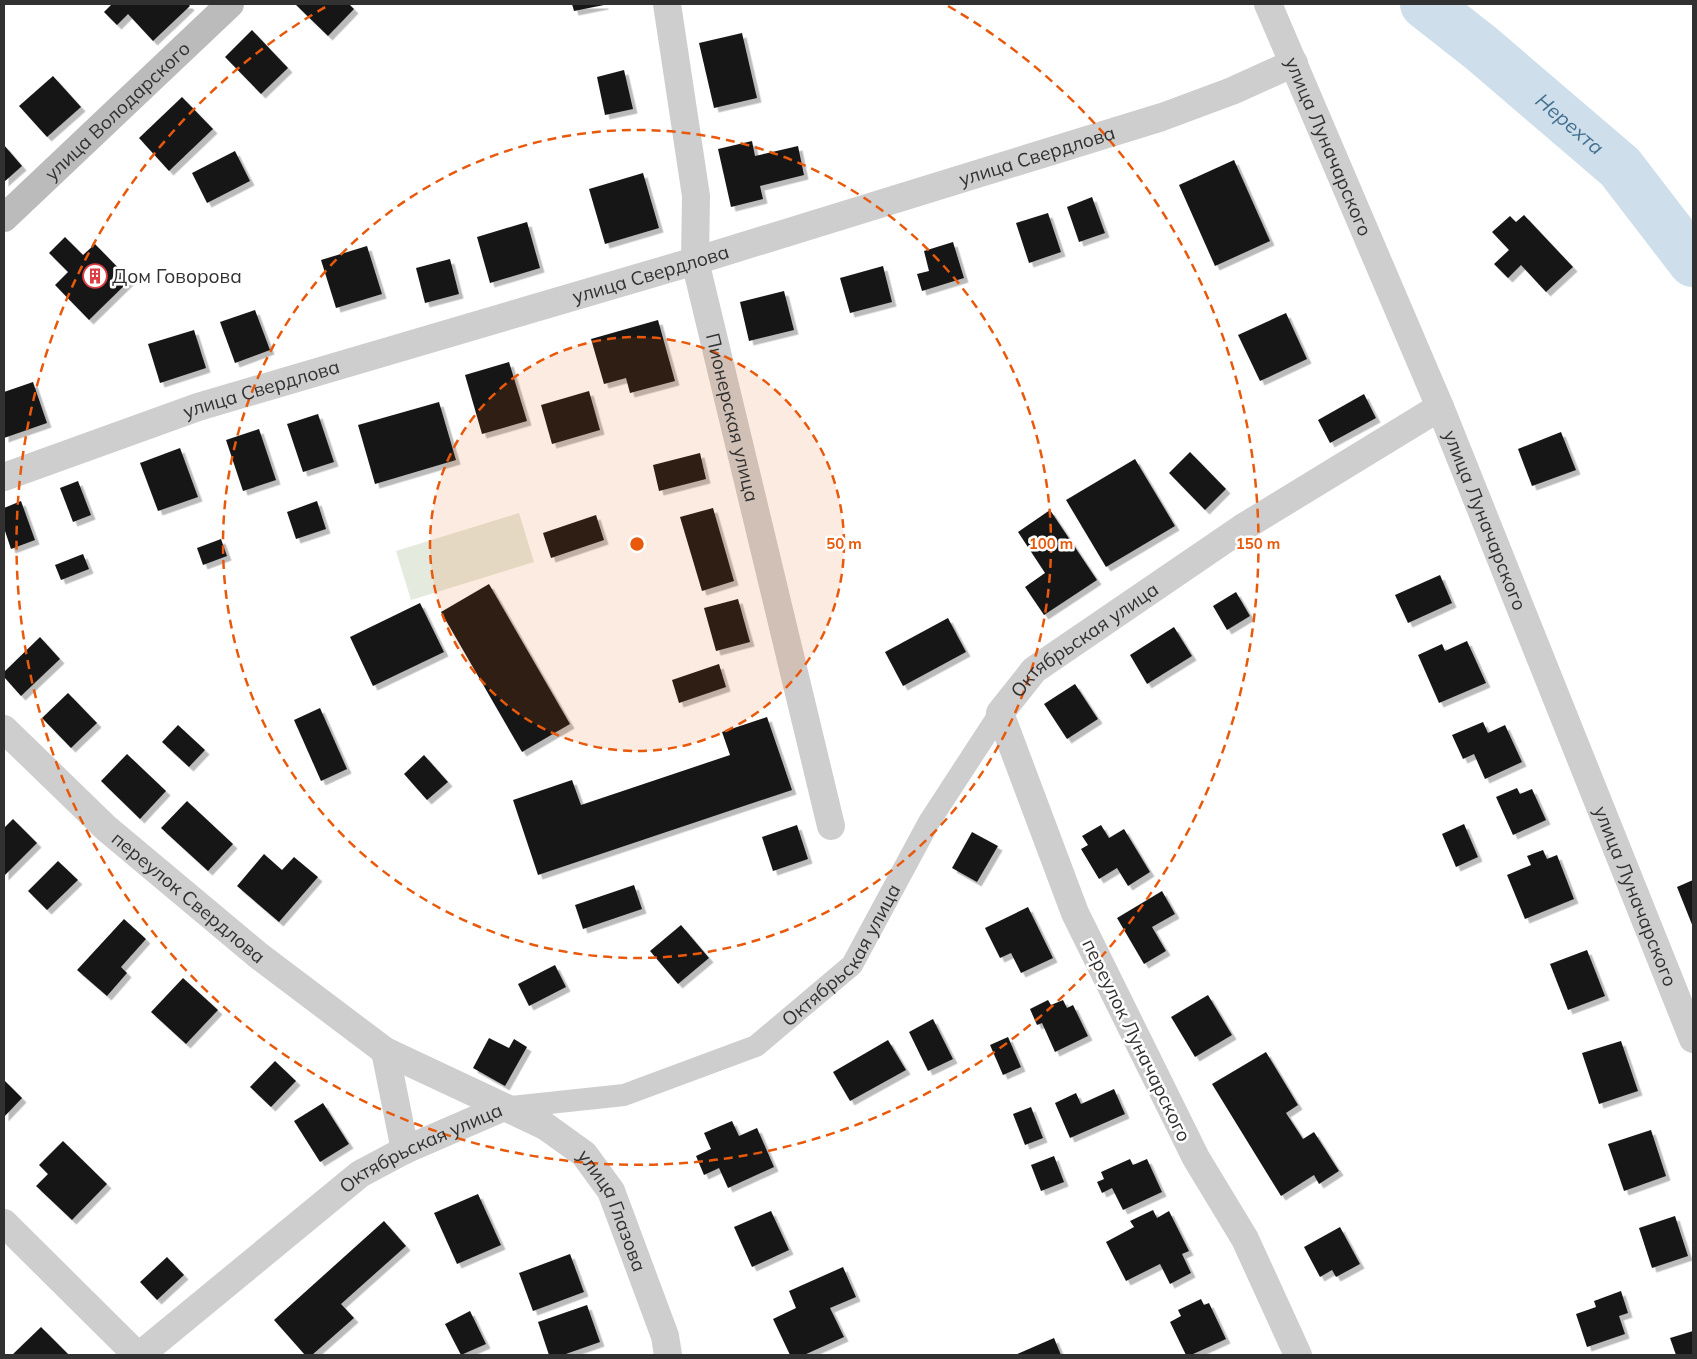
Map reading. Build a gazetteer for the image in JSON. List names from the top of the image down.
{
  "streets": {
    "main road": ["улица Володарского"],
    "street": [
      "улица Луначарского",
      "улица Свердлова",
      "Пионерская улица",
      "Октябрьская улица",
      "переулок Свердлова",
      "переулок Луначарского",
      "улица Глазова"
    ]
  },
  "crossings": [
    ["улица Луначарского", "улица Свердлова"],
    ["улица Луначарского", "Октябрьская улица"],
    ["улица Свердлова", "Пионерская улица"],
    ["Октябрьская улица", "переулок Свердлова"],
    ["Октябрьская улица", "переулок Луначарского"],
    ["Октябрьская улица", "улица Глазова"],
    ["переулок Свердлова", "улица Глазова"]
  ],
  "water": ["Нерехта"],
  "places": {
    "building": ["Дом Говорова"]
  },
  "rings": ["50 m", "100 m", "150 m"]
}
